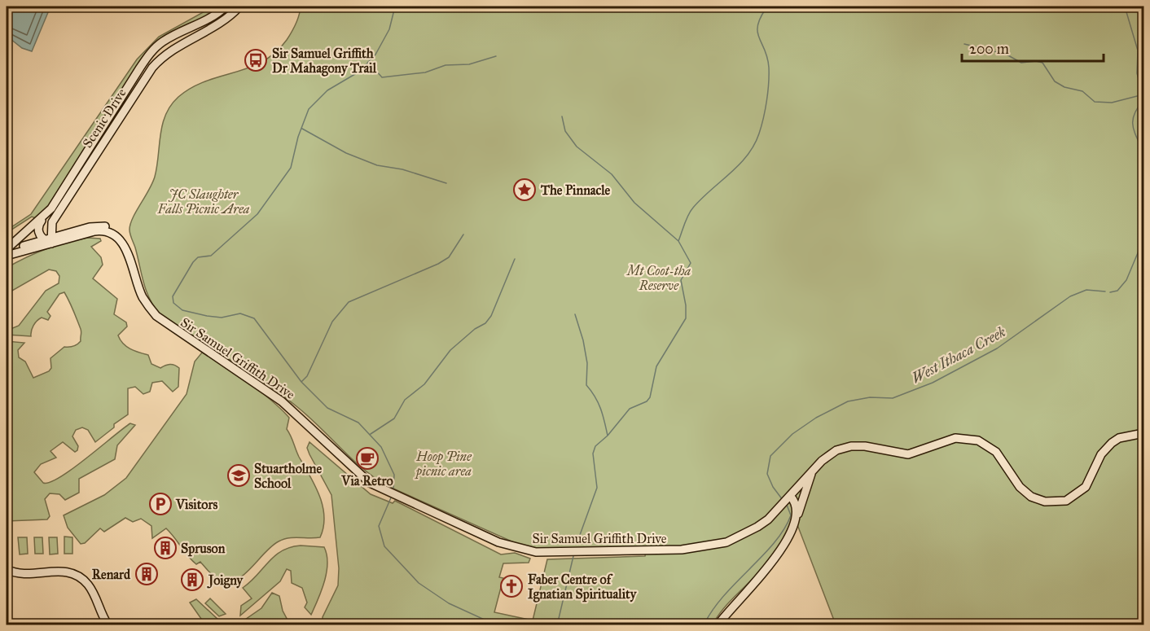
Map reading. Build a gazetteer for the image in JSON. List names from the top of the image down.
{
  "streets": {
    "main road": ["Scenic Drive", "Sir Samuel Griffith Drive"]
  },
  "crossings": [
    ["Scenic Drive", "Sir Samuel Griffith Drive"]
  ],
  "water": ["West Ithaca Creek"],
  "parks": ["JC Slaughter Falls Picnic Area", "Mt Coot-tha Reserve", "Hoop Pine picnic area"],
  "places": {
    "bus stop": ["Sir Samuel Griffith Dr Mahagony Trail"],
    "place": ["The Pinnacle"],
    "cafe": ["Via Retro"],
    "school or university": ["Stuartholme School"],
    "parking": ["Visitors"],
    "building": ["Spruson", "Renard", "Joigny"],
    "church": ["Faber Centre of Ignatian Spirituality"]
  },
  "scale_bar": "200 m"
}
